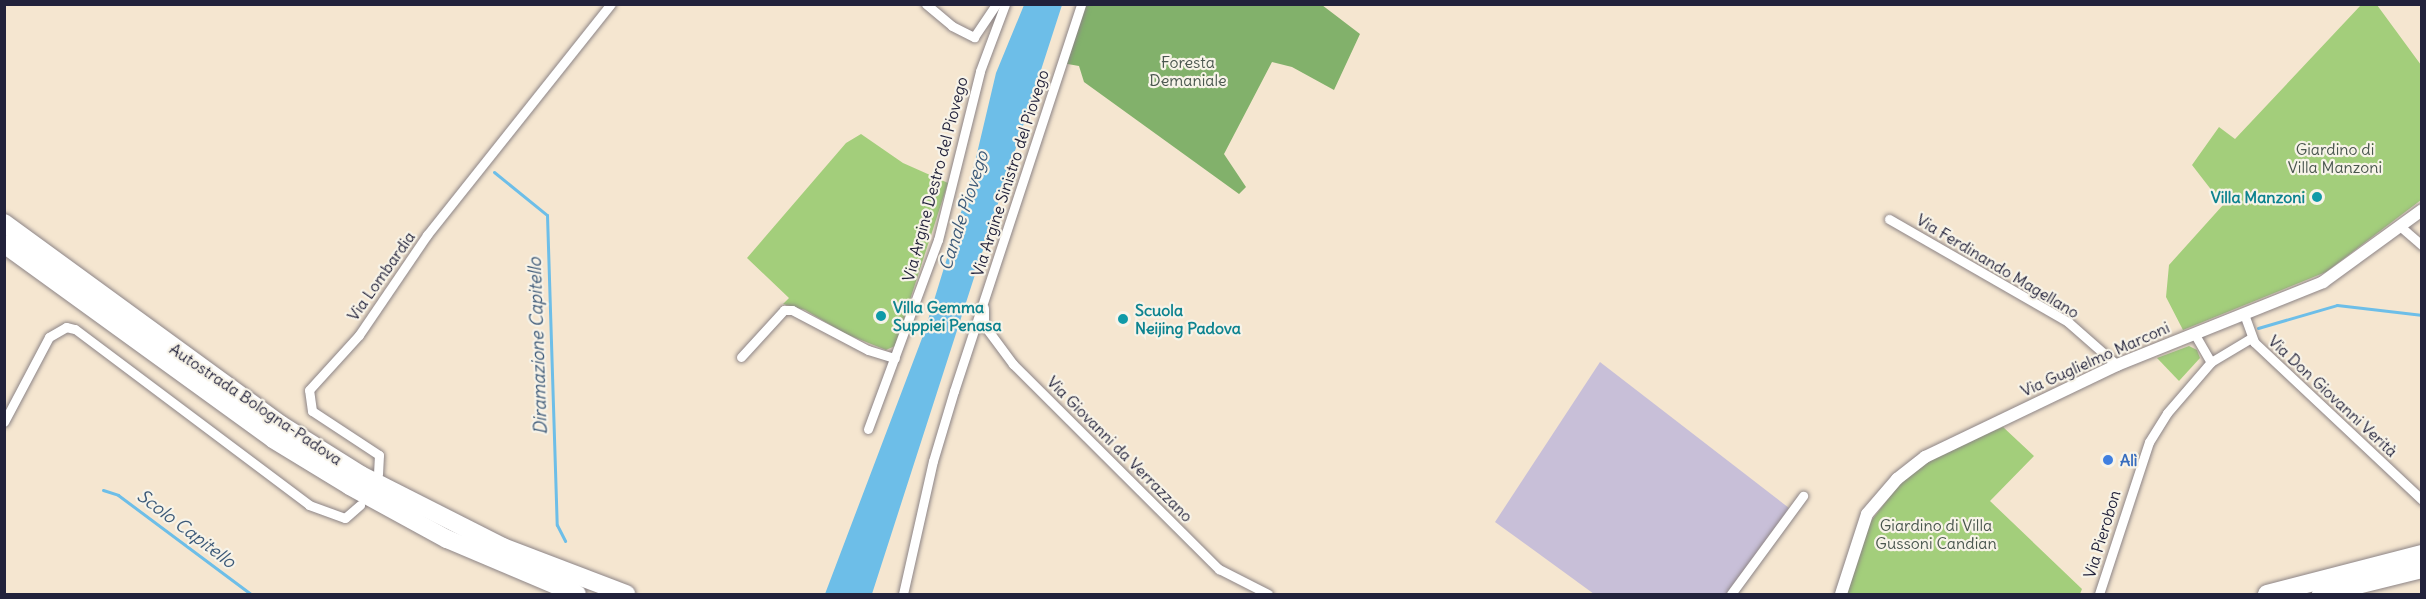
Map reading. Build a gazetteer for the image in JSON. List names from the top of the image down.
{
  "streets": {
    "highway": ["Autostrada Bologna-Padova"],
    "street": [
      "Via Argine Sinistro del Piovego",
      "Via Argine Destro del Piovego",
      "Via Ferdinando Magellano",
      "Via Lombardia",
      "Via Guglielmo Marconi",
      "Via Don Giovanni Verità",
      "Via Giovanni da Verrazzano",
      "Via Pierobon"
    ]
  },
  "crossings": [
    ["Via Argine Sinistro del Piovego", "Via Giovanni da Verrazzano"],
    ["Via Ferdinando Magellano", "Via Guglielmo Marconi"],
    ["Via Guglielmo Marconi", "Via Don Giovanni Verità"],
    ["Via Don Giovanni Verità", "Via Pierobon"]
  ],
  "water": ["Canale Piovego", "Diramazione Capitello", "Scolo Capitello"],
  "parks": ["Foresta Demaniale", "Giardino di Villa Manzoni", "Giardino di Villa Gussoni Candian"],
  "places": [
    "Villa Manzoni",
    "Villa Gemma Suppiei Penasa",
    "Scuola Neijing Padova",
    "Alì"
  ]
}
